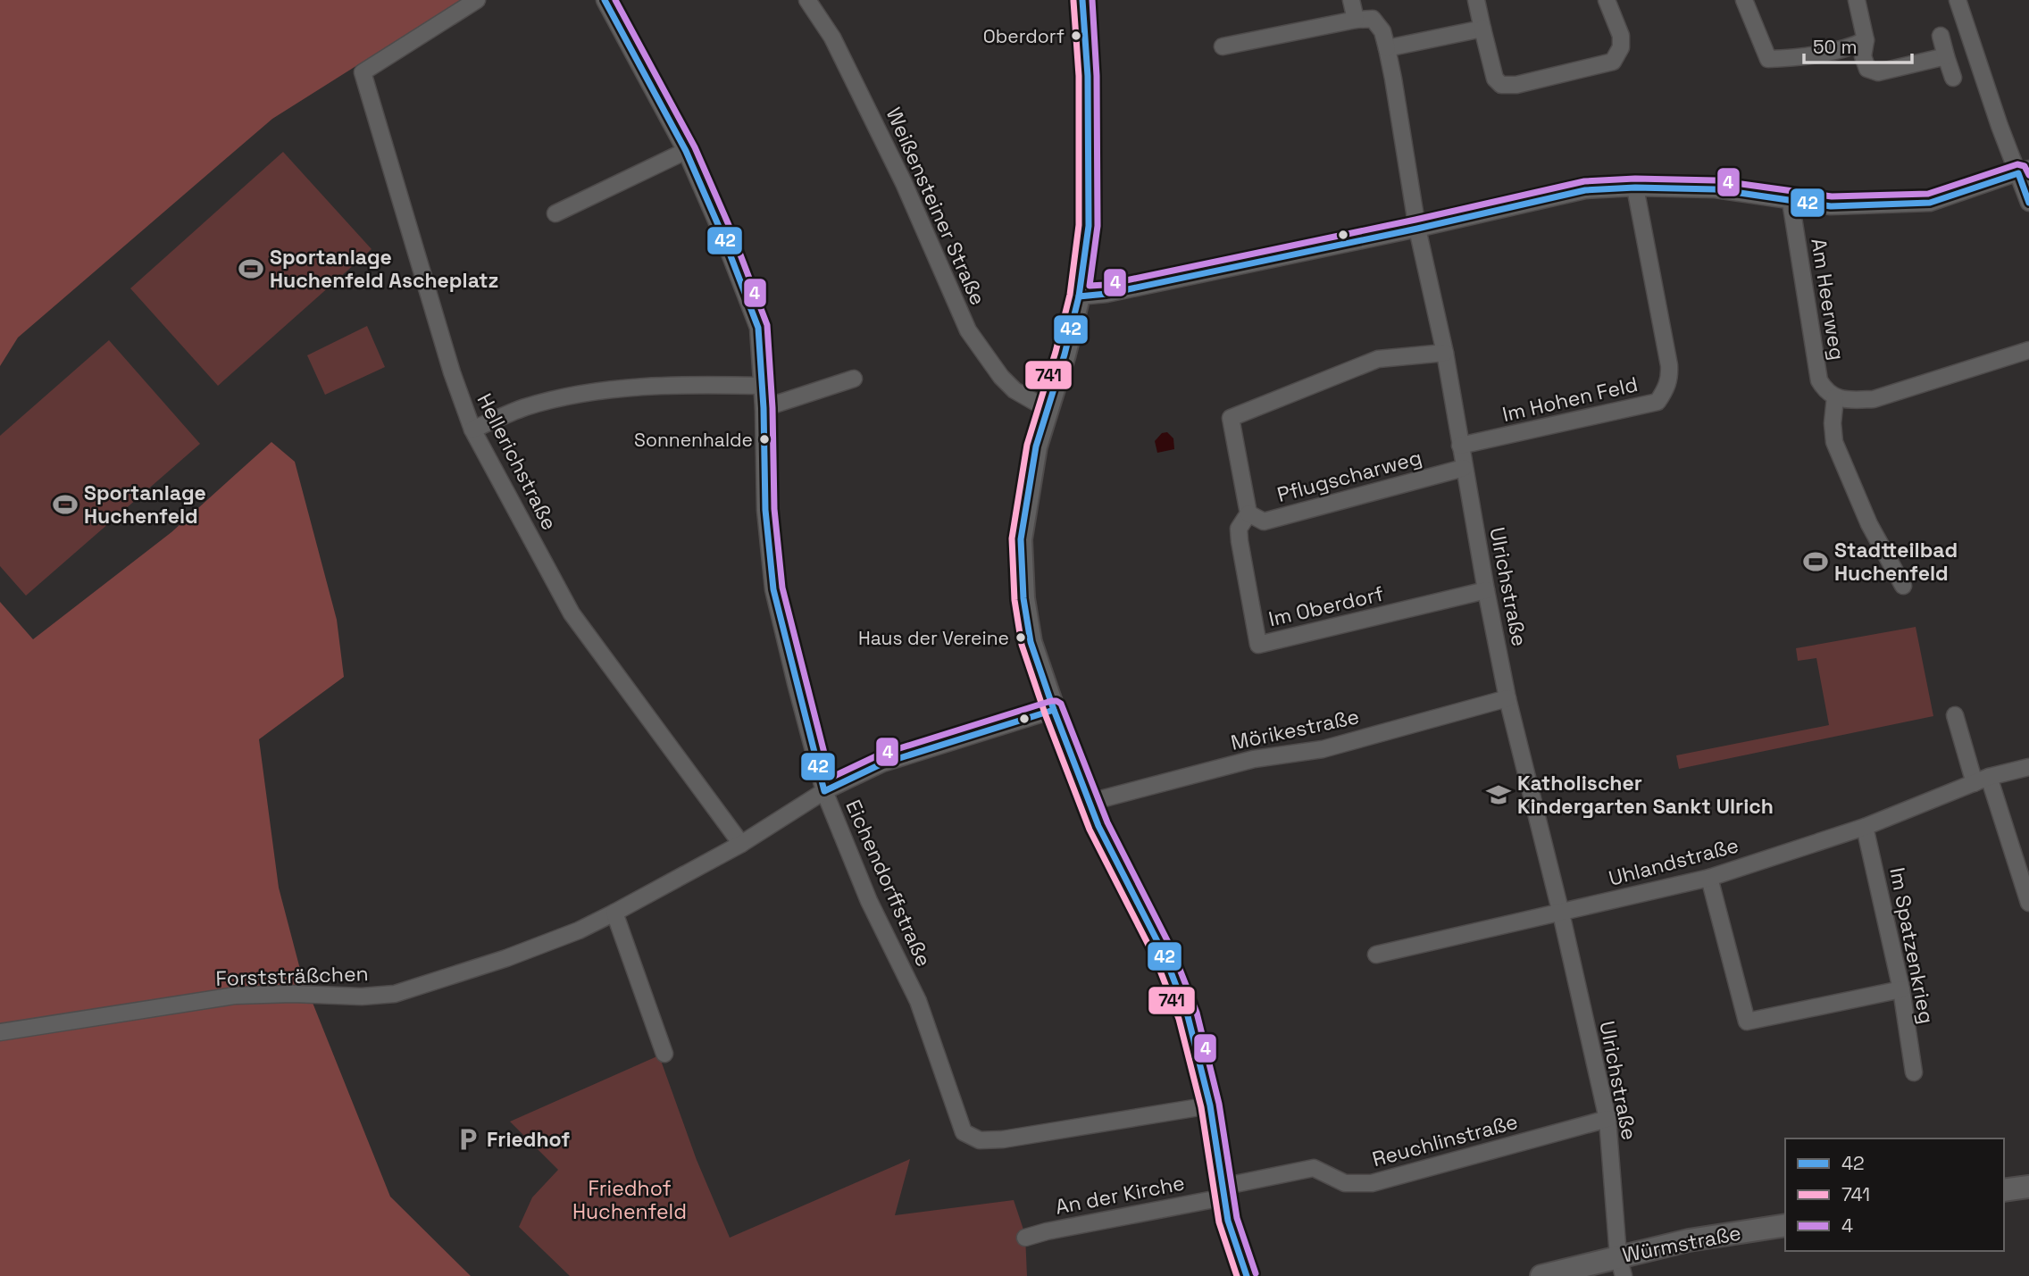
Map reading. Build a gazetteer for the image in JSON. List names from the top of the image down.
{
  "streets": {
    "main road": ["Würmstraße"],
    "street": [
      "Weißensteiner Straße",
      "Am Heerweg",
      "Im Hohen Feld",
      "Hellerichstraße",
      "Pflugscharweg",
      "Ulrichstraße",
      "Im Oberdorf",
      "Mörikestraße",
      "Uhlandstraße",
      "Eichendorffstraße",
      "Im Spatzenkrieg",
      "Forststräßchen",
      "Reuchlinstraße",
      "An der Kirche"
    ]
  },
  "crossings": [
    ["Im Hohen Feld", "Ulrichstraße"],
    ["Hellerichstraße", "Forststräßchen"],
    ["Pflugscharweg", "Ulrichstraße"],
    ["Pflugscharweg", "Im Oberdorf"],
    ["Ulrichstraße", "Im Oberdorf"],
    ["Ulrichstraße", "Mörikestraße"],
    ["Ulrichstraße", "Uhlandstraße"],
    ["Ulrichstraße", "Reuchlinstraße"],
    ["Ulrichstraße", "Würmstraße"],
    ["Uhlandstraße", "Im Spatzenkrieg"],
    ["Eichendorffstraße", "Forststräßchen"],
    ["Reuchlinstraße", "An der Kirche"]
  ],
  "parks": ["Friedhof Huchenfeld"],
  "places": {
    "other": ["Oberdorf", "Sonnenhalde", "Haus der Vereine"],
    "sports": ["Sportanlage Huchenfeld Ascheplatz", "Sportanlage Huchenfeld", "Stadtteilbad Huchenfeld"],
    "school or university": ["Katholischer Kindergarten Sankt Ulrich"],
    "parking": ["Friedhof"]
  },
  "lines": ["transit line 42", "transit line 4", "transit line 741"],
  "legend": ["42", "741", "4"],
  "scale_bar": "50 m"
}
